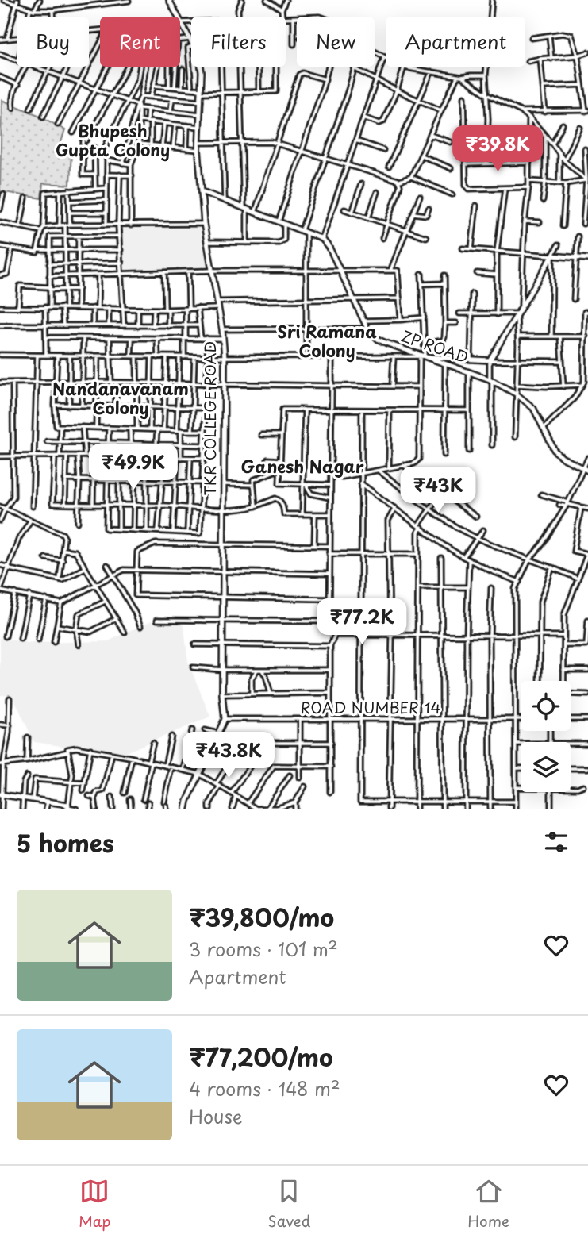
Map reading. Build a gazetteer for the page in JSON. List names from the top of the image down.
{
  "streets": {
    "street": ["ZP ROAD", "TKR COLLEGE ROAD", "ROAD NUMBER 14"]
  },
  "crossings": [
    ["TKR COLLEGE ROAD", "ROAD NUMBER 14"]
  ],
  "districts": [
    "Bhupesh Gupta Colony",
    "Sri Ramana Colony",
    "Nandanavanam Colony",
    "Ganesh Nagar"
  ],
  "page": {
    "chip": [
      "Buy",
      "Rent",
      "Filters",
      "New",
      "Apartment"
    ],
    "price": [
      "₹39.8K",
      "₹49.9K",
      "₹43K",
      "₹77.2K",
      "₹43.8K"
    ],
    "heading": "5 homes",
    "list": [
      {
        "name": "₹39,800/mo",
        "note": "3 rooms · 101 m² · Apartment"
      },
      {
        "name": "₹77,200/mo",
        "note": "4 rooms · 148 m² · House"
      }
    ],
    "tabs": ["Map", "Saved", "Home"]
  }
}
